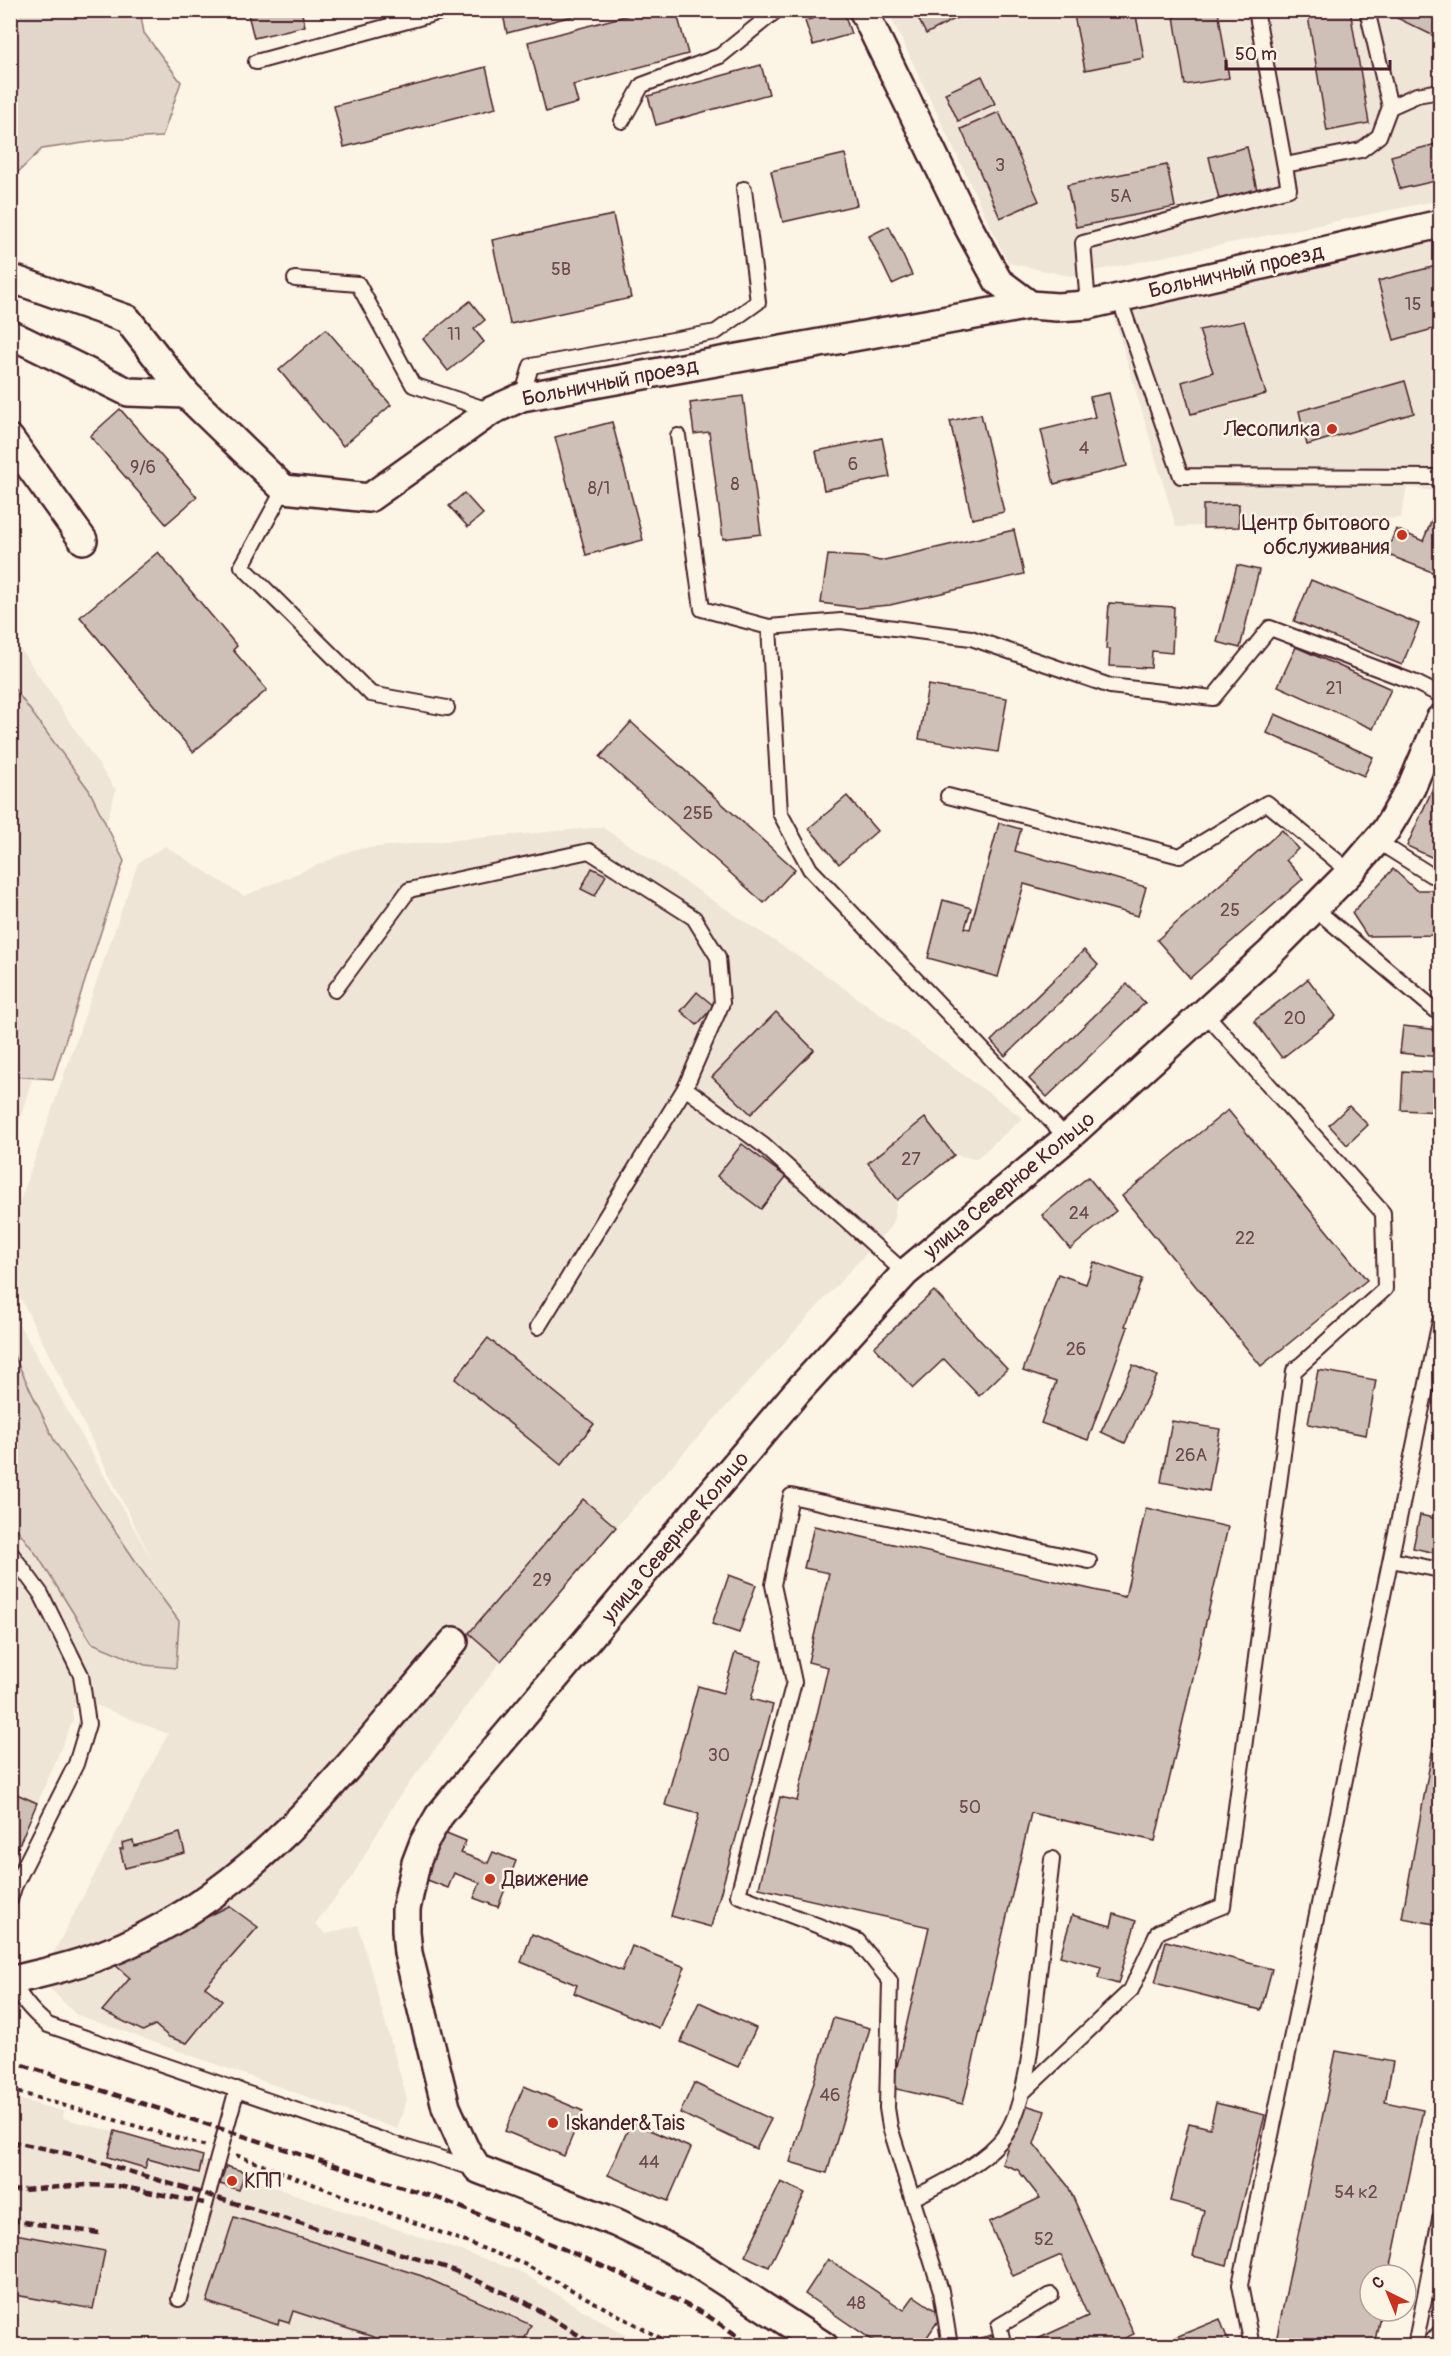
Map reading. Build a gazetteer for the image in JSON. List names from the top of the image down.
{
  "streets": {
    "street": ["Больничный проезд", "улица Северное Кольцо"]
  },
  "places": [
    "Лесопилка",
    "Центр бытового обслуживания",
    "Движение",
    "Iskander&Tais",
    "КПП"
  ],
  "house_numbers": [
    "3",
    "5А",
    "5В",
    "15",
    "11",
    "4",
    "6",
    "9/6",
    "8",
    "8/1",
    "21",
    "25Б",
    "25",
    "20",
    "27",
    "24",
    "22",
    "26",
    "26А",
    "29",
    "30",
    "50",
    "46",
    "44",
    "54 к2",
    "52",
    "48"
  ],
  "scale_bar": "50 m",
  "north": "top left"
}
